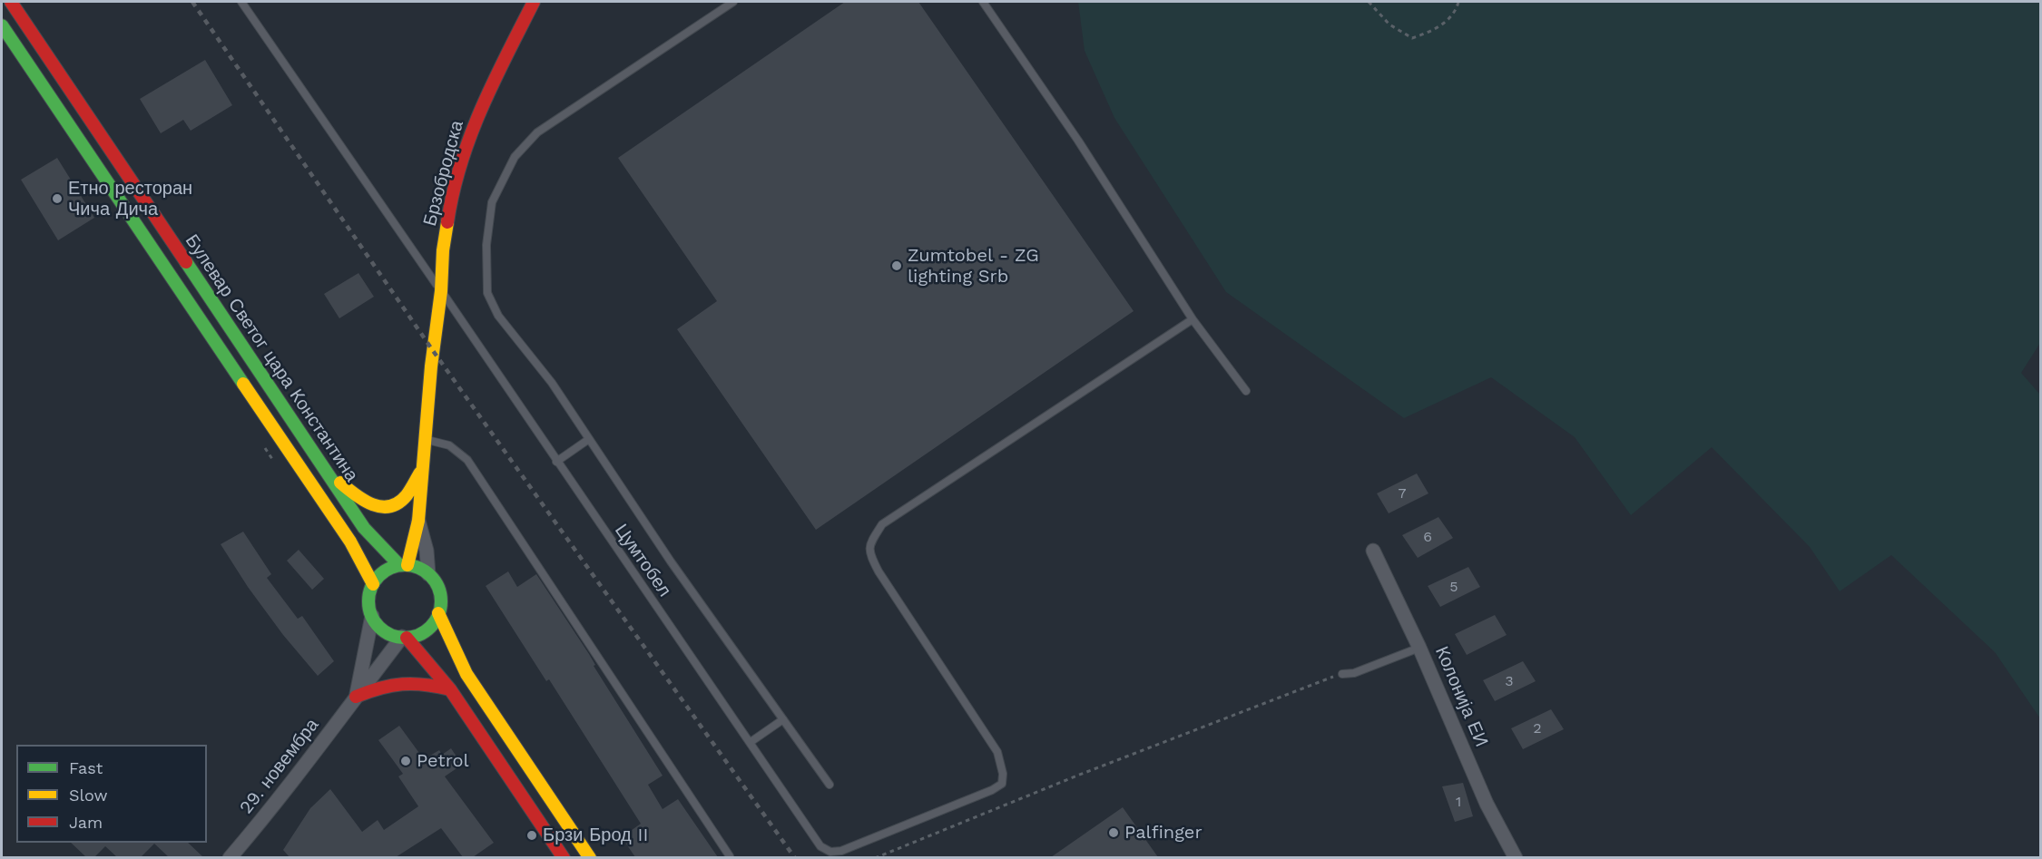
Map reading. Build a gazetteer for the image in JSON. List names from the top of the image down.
{
  "streets": {
    "main road": ["Брзобродска", "Булевар Светог цара Константина"],
    "street": ["Колонија ЕИ", "29. новембра"],
    "lane": ["Цумтобел"]
  },
  "crossings": [
    ["Брзобродска", "Булевар Светог цара Константина"],
    ["Брзобродска", "Цумтобел"],
    ["Брзобродска", "29. новембра"],
    ["Булевар Светог цара Константина", "29. новембра"]
  ],
  "places": [
    "Етно ресторан Чича Дича",
    "Zumtobel - ZG lighting Srb",
    "Petrol",
    "Palfinger",
    "Брзи Брод II"
  ],
  "house_numbers": [
    "7",
    "6",
    "5",
    "3",
    "2",
    "1"
  ],
  "legend": ["Fast", "Slow", "Jam"]
}
